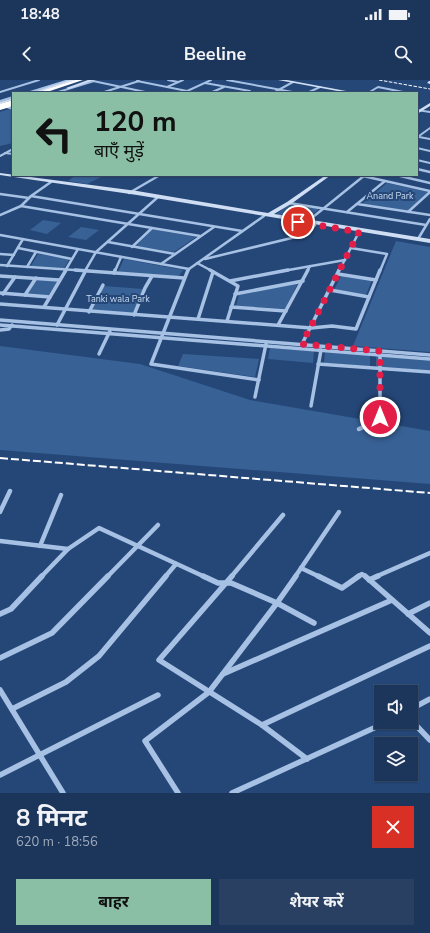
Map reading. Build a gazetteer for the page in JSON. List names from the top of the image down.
{
  "parks": ["Anand Park", "Tanki wala Park"],
  "page": {
    "status": "18:48",
    "header": "Beeline",
    "turn": ["120 m", "बाएँ मुड़ें"],
    "heading": ["8 मिनट", "620 m · 18:56"],
    "buttons": ["बाहर", "शेयर करें"]
  }
}
